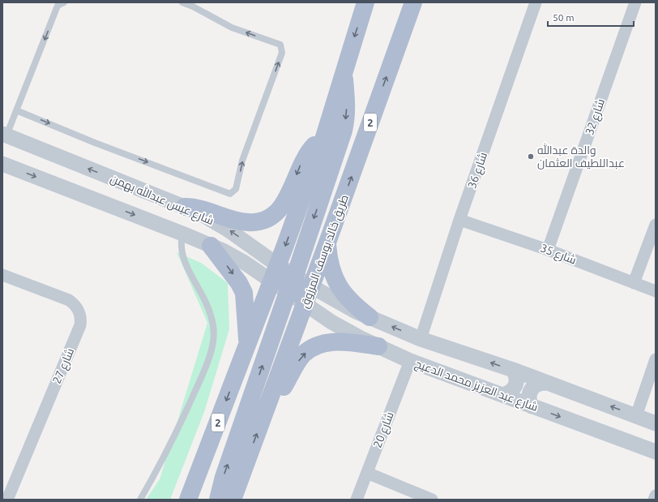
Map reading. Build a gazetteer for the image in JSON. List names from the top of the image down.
{
  "streets": {
    "main road": ["2", "طريق خالد يوسف المرزوق"],
    "street": [
      "شارع 32",
      "شارع 36",
      "شارع عيس عبدالله بهمن",
      "شارع 35",
      "شارع 27",
      "شارع عبد العزيز محمد الدعيج",
      "شارع 20"
    ]
  },
  "crossings": [
    ["شارع 32", "شارع 35"],
    ["2", "شارع عيس عبدالله بهمن"],
    ["شارع 36", "شارع 35"],
    ["شارع عيس عبدالله بهمن", "طريق خالد يوسف المرزوق"],
    ["شارع عيس عبدالله بهمن", "شارع عبد العزيز محمد الدعيج"],
    ["طريق خالد يوسف المرزوق", "شارع عبد العزيز محمد الدعيج"],
    ["شارع عبد العزيز محمد الدعيج", "شارع 20"]
  ],
  "places": ["والدة عبدالله عبداللطيف العثمان"],
  "scale_bar": "50 m"
}
